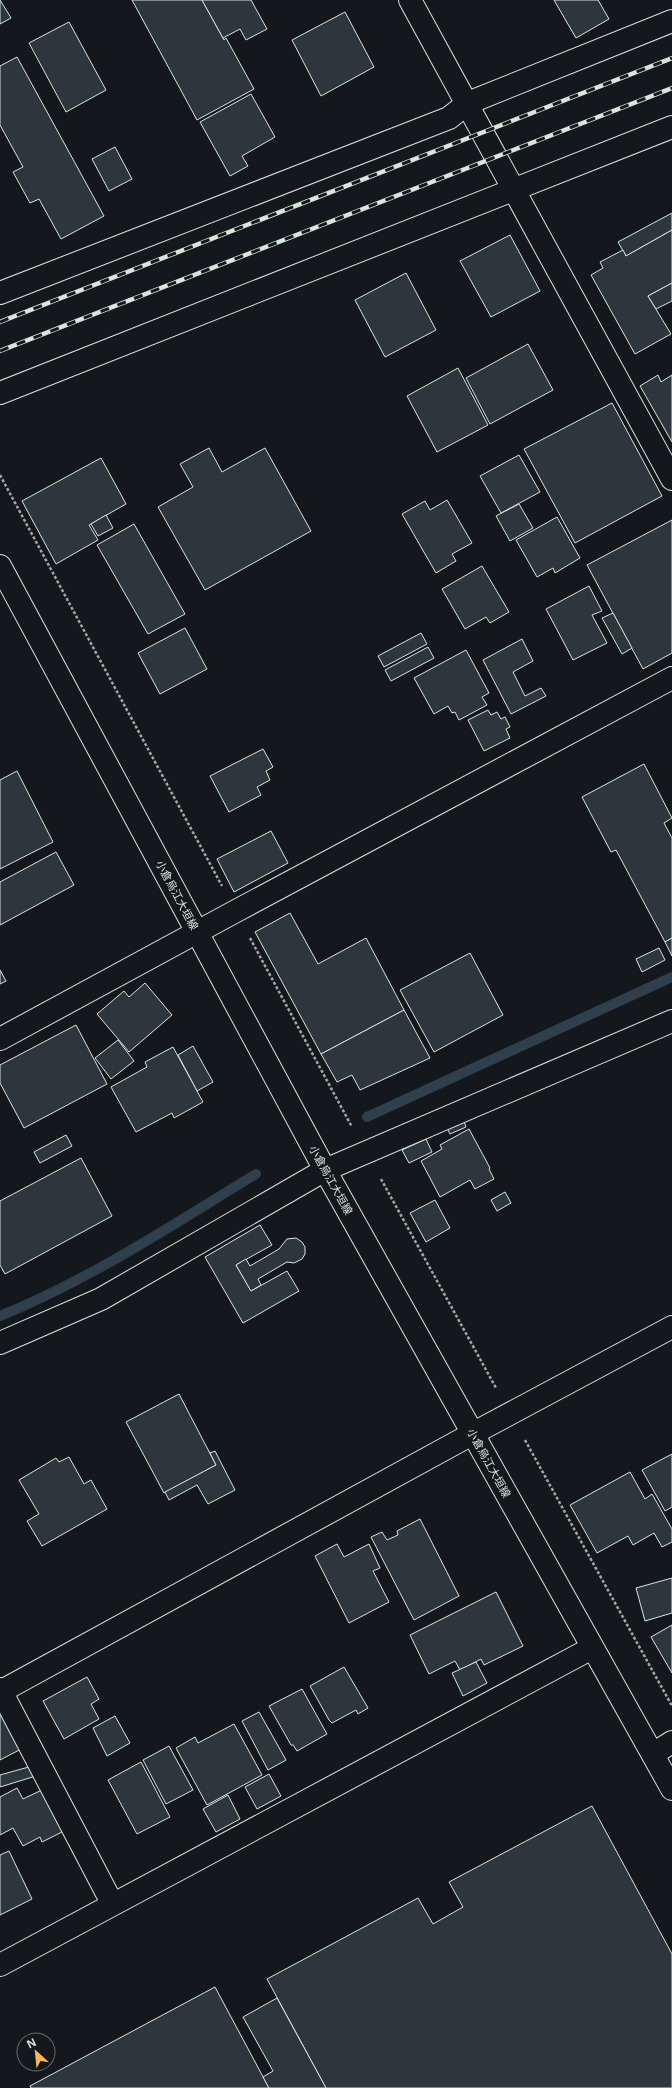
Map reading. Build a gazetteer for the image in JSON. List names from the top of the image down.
{
  "streets": {
    "street": ["小倉烏江大垣線"]
  },
  "north": "top left"
}
